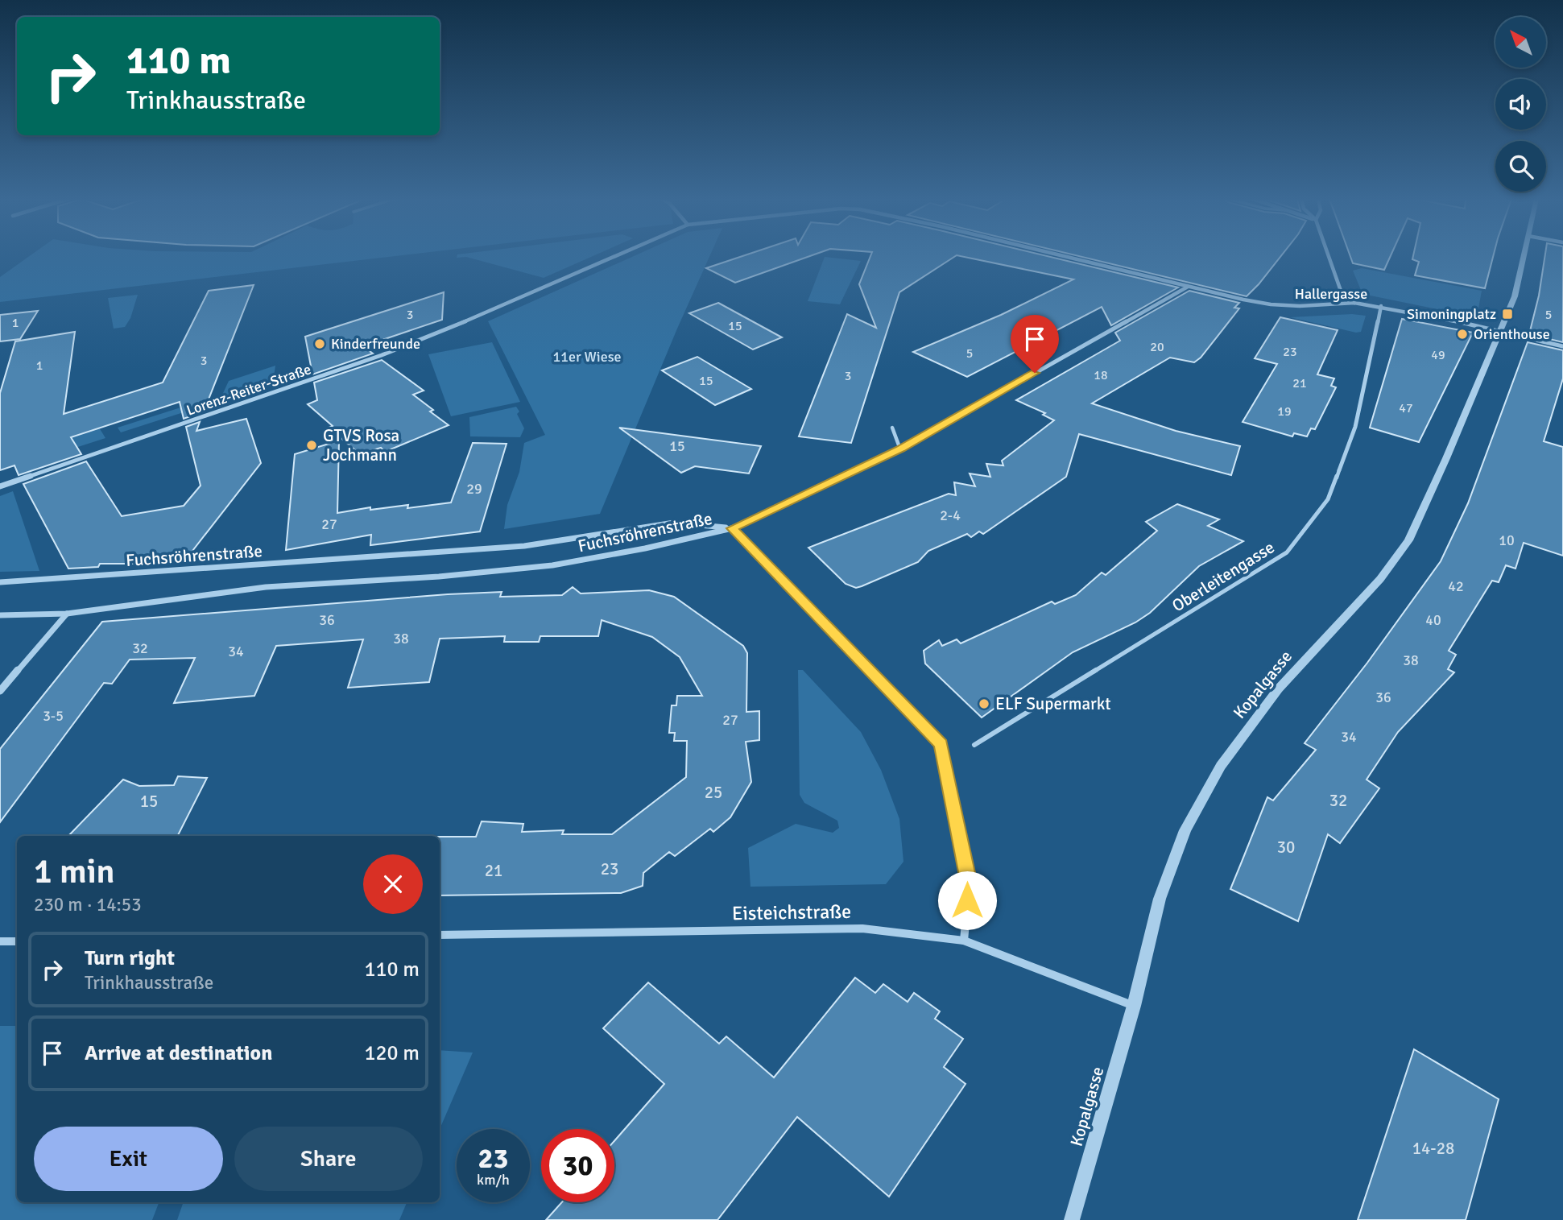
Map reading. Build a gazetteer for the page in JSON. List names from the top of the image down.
{
  "streets": {
    "street": [
      "Hallergasse",
      "Lorenz-Reiter-Straße",
      "Fuchsröhrenstraße",
      "Oberleitengasse",
      "Kopalgasse",
      "Eisteichstraße"
    ]
  },
  "crossings": [
    ["Hallergasse", "Oberleitengasse"],
    ["Kopalgasse", "Eisteichstraße"]
  ],
  "parks": ["11er Wiese"],
  "places": {
    "transit": ["Simoningplatz"],
    "other": [
      "Orienthouse",
      "Kinderfreunde",
      "GTVS Rosa Jochmann",
      "ELF Supermarkt"
    ]
  },
  "house_numbers": [
    "3",
    "5",
    "1",
    "15",
    "20",
    "23",
    "5",
    "49",
    "3",
    "1",
    "18",
    "3",
    "15",
    "21",
    "47",
    "19",
    "15",
    "29",
    "2-4",
    "27",
    "10",
    "42",
    "36",
    "40",
    "38",
    "32",
    "34",
    "38",
    "36",
    "3-5",
    "27",
    "34",
    "25",
    "32",
    "15",
    "30",
    "23",
    "21",
    "14-28"
  ],
  "north": "top left",
  "page": {
    "turn": ["110 m", "Trinkhausstraße"],
    "heading": ["1 min", "230 m · 14:53"],
    "list": [
      {
        "name": "Turn right",
        "note": "Trinkhausstraße",
        "value": "110 m"
      },
      {
        "name": "Arrive at destination",
        "value": "120 m"
      }
    ],
    "buttons": ["Exit", "Share"],
    "speed": "23 km/h",
    "limit": "30"
  }
}
